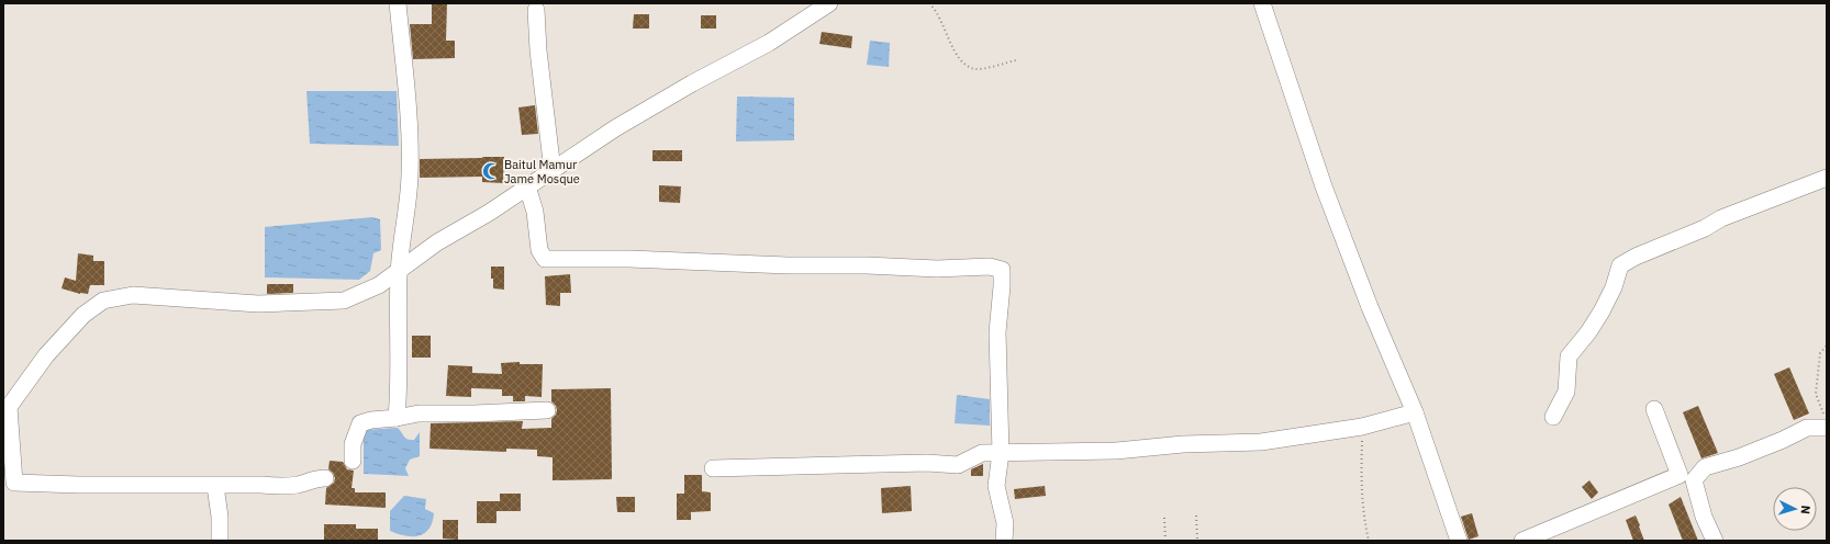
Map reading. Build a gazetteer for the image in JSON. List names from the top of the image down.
{
  "places": {
    "mosque": ["Baitul Mamur Jame Mosque"]
  },
  "north": "right"
}
